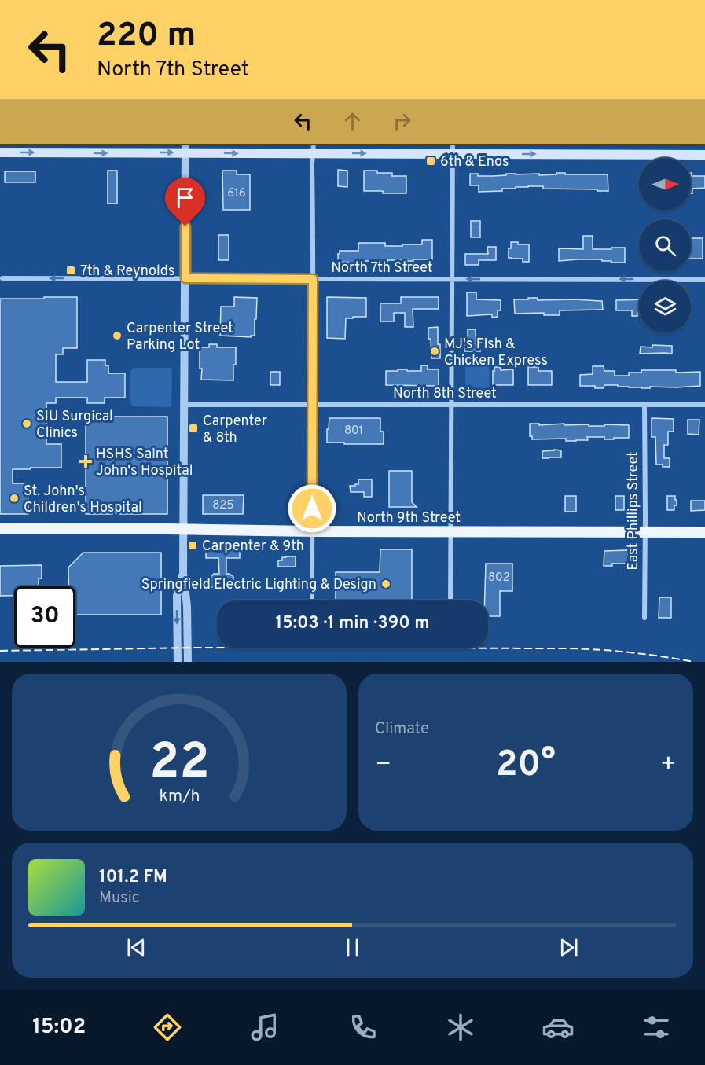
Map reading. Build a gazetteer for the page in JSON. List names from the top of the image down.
{
  "streets": {
    "main road": ["North 9th Street"],
    "street": ["North 7th Street", "North 8th Street", "East Phillips Street"]
  },
  "crossings": [
    ["North 8th Street", "East Phillips Street"],
    ["East Phillips Street", "North 9th Street"]
  ],
  "one_way": ["North 7th Street"],
  "places": {
    "transit": [
      "6th & Enos",
      "7th & Reynolds",
      "Carpenter & 8th",
      "Carpenter & 9th"
    ],
    "other": [
      "Carpenter Street Parking Lot",
      "MJ's Fish & Chicken Express",
      "SIU Surgical Clinics",
      "St. John's Children's Hospital",
      "Springfield Electric Lighting & Design"
    ],
    "health": ["HSHS Saint John's Hospital"]
  },
  "house_numbers": [
    "616",
    "801",
    "825",
    "802"
  ],
  "north": "right",
  "page": {
    "turn": ["220 m", "North 7th Street"],
    "limit": "30",
    "trip": "15:03 · 1 min · 390 m",
    "tile": "Climate",
    "heat": ["−", "20°", "+"],
    "song": ["101.2 FM", "Music"],
    "tabs": "15:02",
    "gauge": ["22", "km/h"]
  }
}
